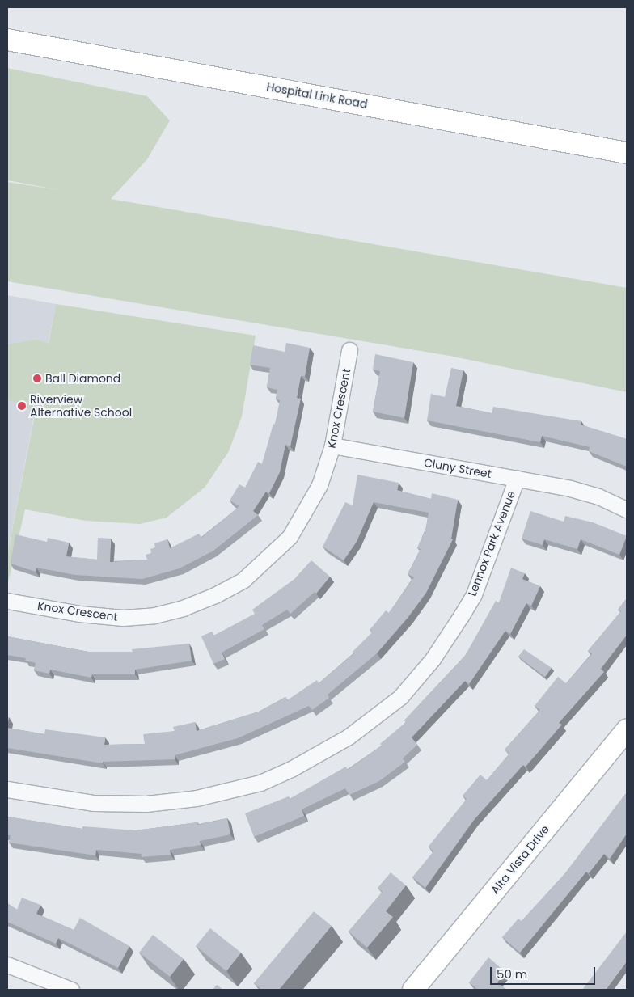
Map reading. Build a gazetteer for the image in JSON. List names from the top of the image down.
{
  "streets": {
    "street": [
      "Hospital Link Road",
      "Knox Crescent",
      "Cluny Street",
      "Lennox Park Avenue",
      "Alta Vista Drive"
    ]
  },
  "crossings": [
    ["Knox Crescent", "Cluny Street"],
    ["Cluny Street", "Lennox Park Avenue"]
  ],
  "places": ["Ball Diamond", "Riverview Alternative School"],
  "scale_bar": "50 m"
}
